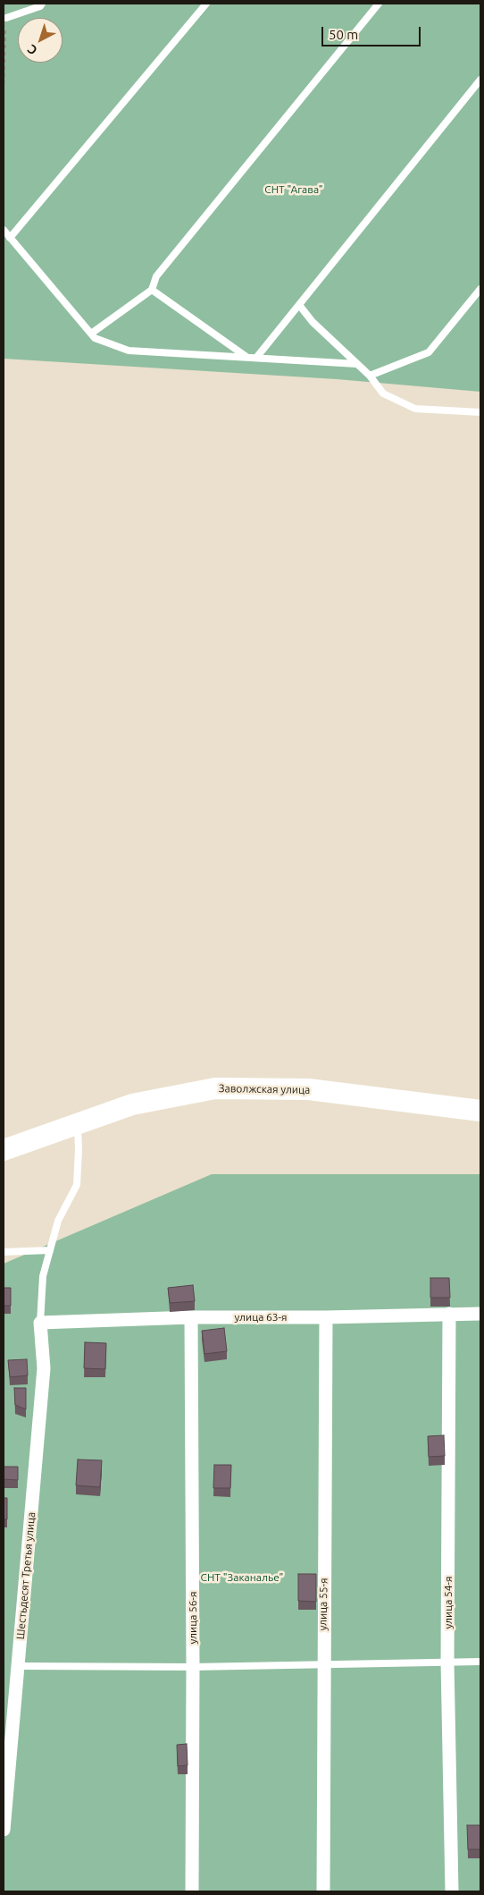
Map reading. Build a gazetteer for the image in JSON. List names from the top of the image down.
{
  "streets": {
    "main road": ["Заволжская улица"],
    "street": [
      "улица 63-я",
      "Шестьдесят Третья улица",
      "улица 54-я",
      "улица 55-я",
      "улица 56-я"
    ]
  },
  "crossings": [
    ["улица 63-я", "Шестьдесят Третья улица"],
    ["улица 63-я", "улица 54-я"],
    ["улица 63-я", "улица 55-я"],
    ["улица 63-я", "улица 56-я"]
  ],
  "parks": ["СНТ \"Агава\"", "СНТ \"Заканалье\""],
  "scale_bar": "50 m",
  "north": "bottom left"
}
